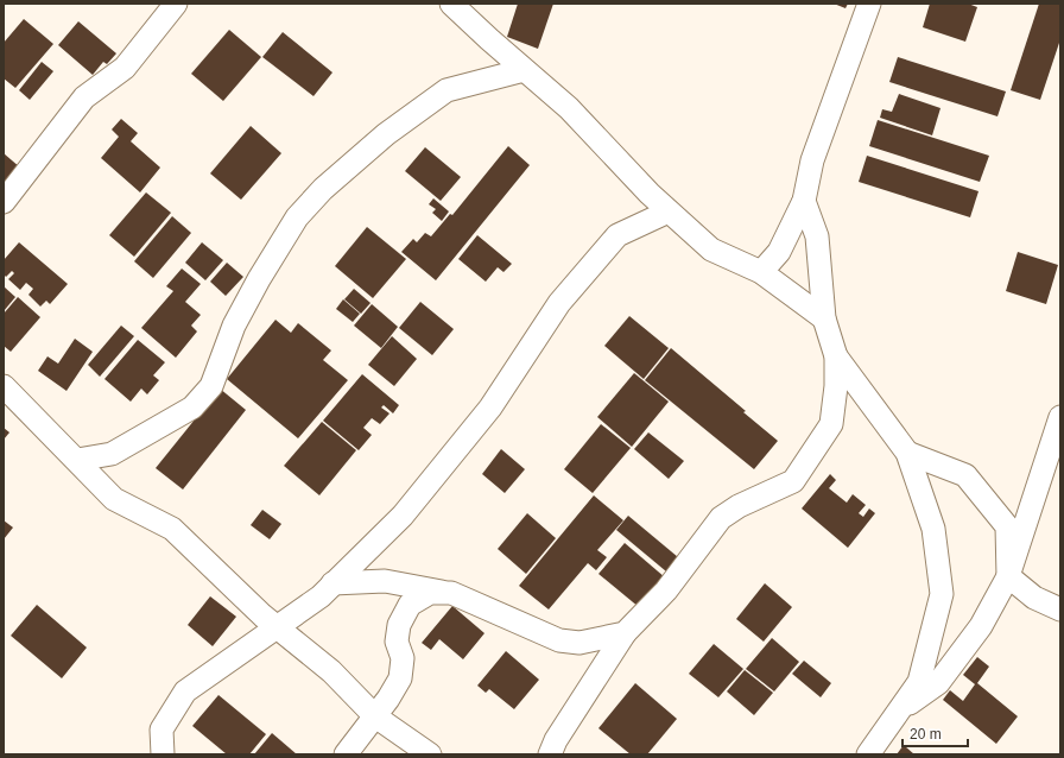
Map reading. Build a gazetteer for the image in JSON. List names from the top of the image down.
{
  "scale_bar": "20 m"
}
